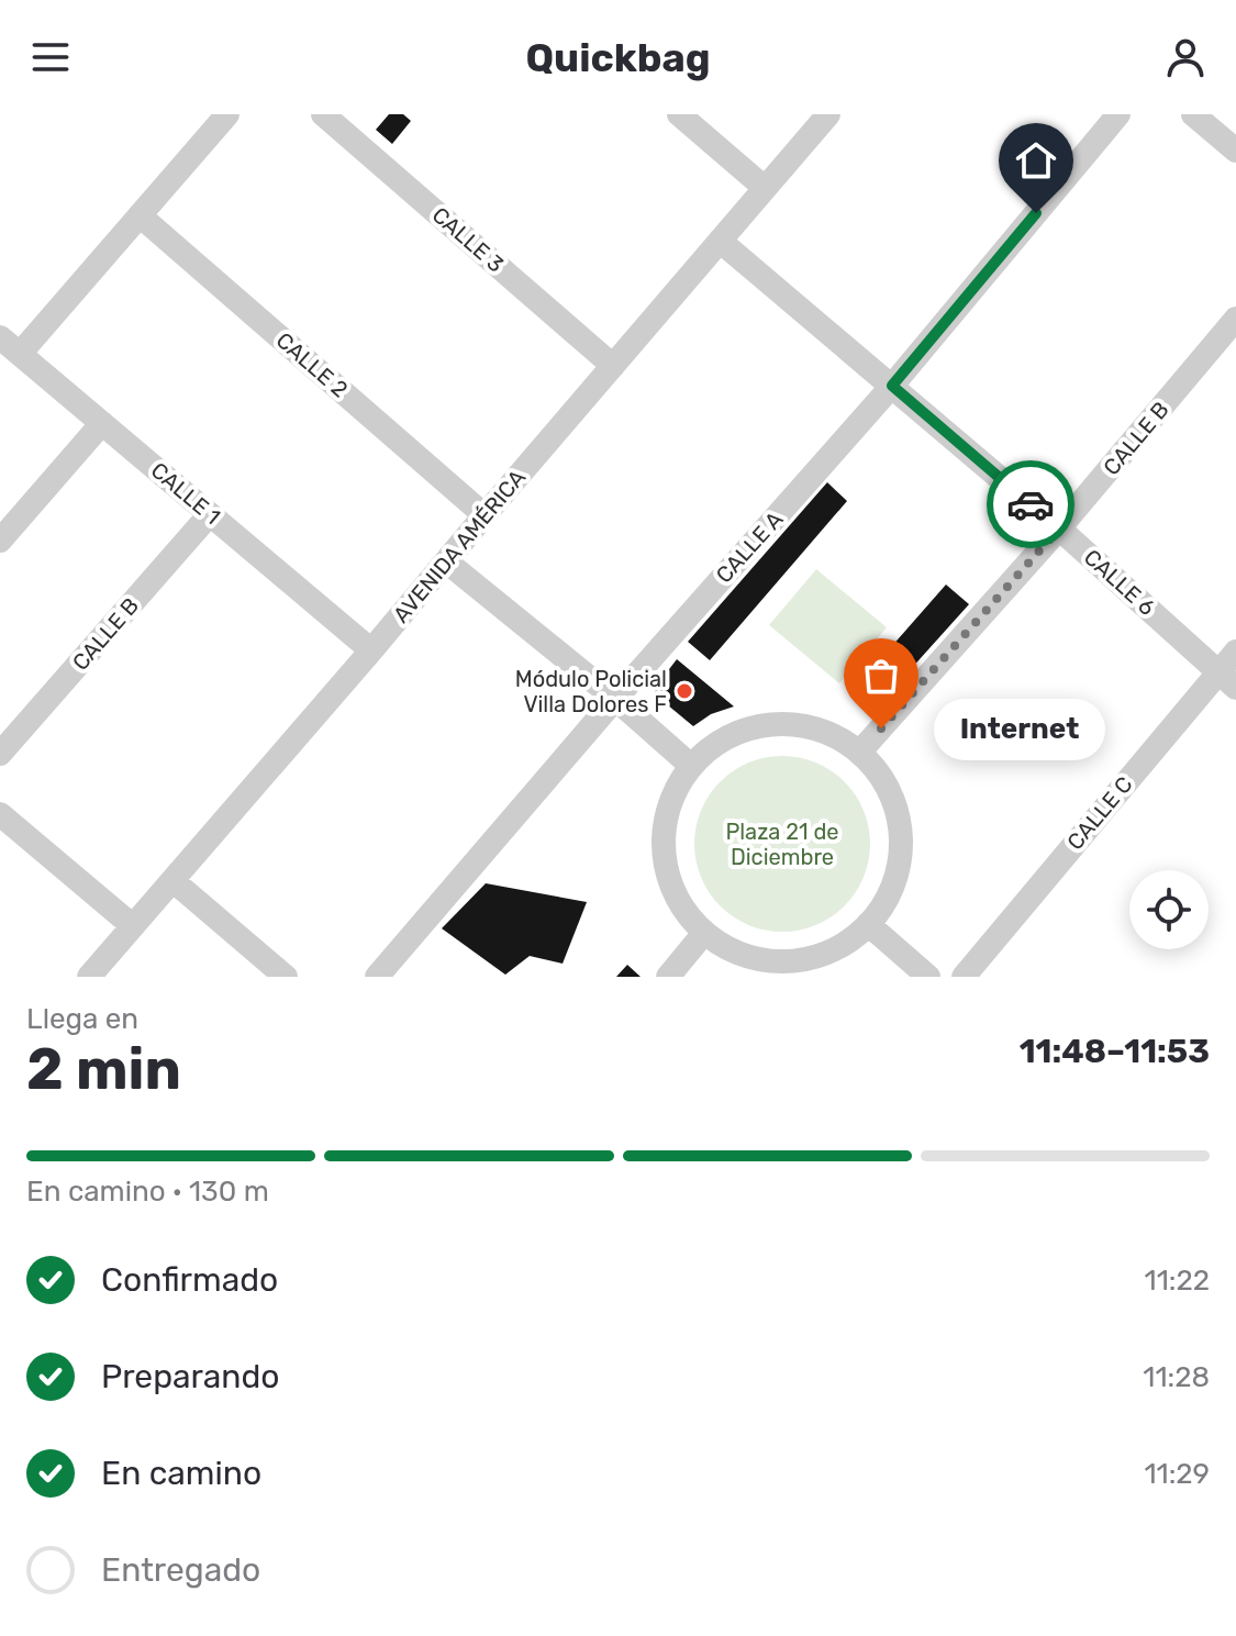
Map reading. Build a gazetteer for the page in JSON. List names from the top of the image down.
{
  "streets": {
    "street": [
      "CALLE 3",
      "CALLE 2",
      "CALLE B",
      "CALLE 1",
      "AVENIDA AMÉRICA",
      "CALLE A",
      "CALLE 6",
      "CALLE C"
    ]
  },
  "crossings": [
    ["CALLE 3", "AVENIDA AMÉRICA"],
    ["CALLE 2", "AVENIDA AMÉRICA"],
    ["CALLE B", "CALLE 1"],
    ["CALLE B", "CALLE 6"],
    ["CALLE 1", "AVENIDA AMÉRICA"],
    ["AVENIDA AMÉRICA", "CALLE 6"],
    ["CALLE A", "CALLE 6"],
    ["CALLE 6", "CALLE C"]
  ],
  "parks": ["Plaza 21 de Diciembre"],
  "places": ["Módulo Policial Villa Dolores F", "Internet"],
  "page": {
    "header": "Quickbag",
    "bubble": "Internet",
    "heading": ["2 min", "Llega en", "11:48–11:53"],
    "bar": "En camino · 130 m",
    "list": [
      ["Confirmado", "11:22"],
      ["Preparando", "11:28"],
      ["En camino", "11:29"],
      "Entregado"
    ]
  }
}
